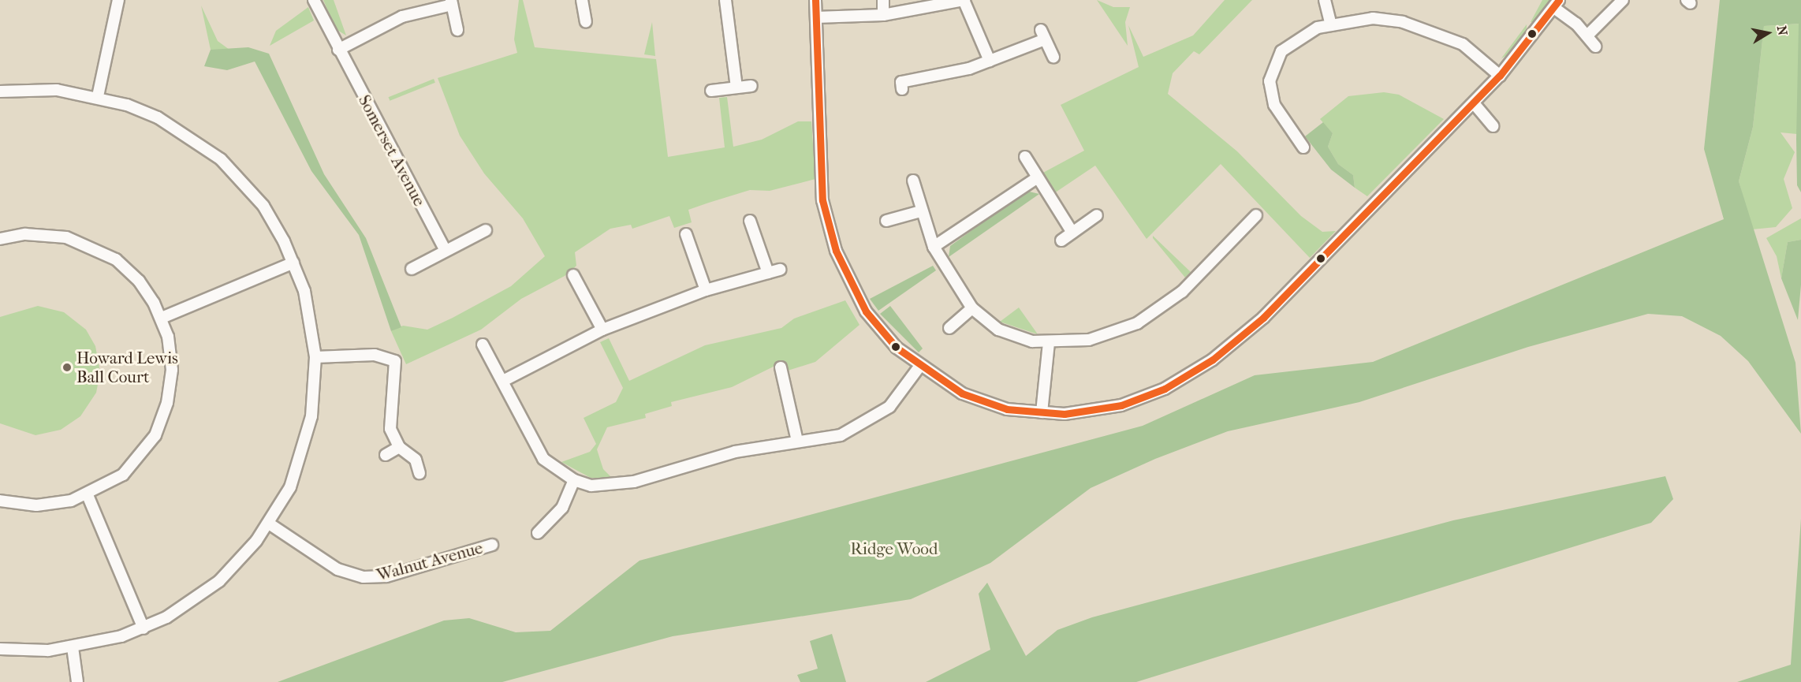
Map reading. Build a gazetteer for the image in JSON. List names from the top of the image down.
{
  "streets": {
    "street": ["Somerset Avenue", "Walnut Avenue"]
  },
  "parks": ["Ridge Wood"],
  "places": ["Howard Lewis Ball Court"],
  "north": "right"
}
